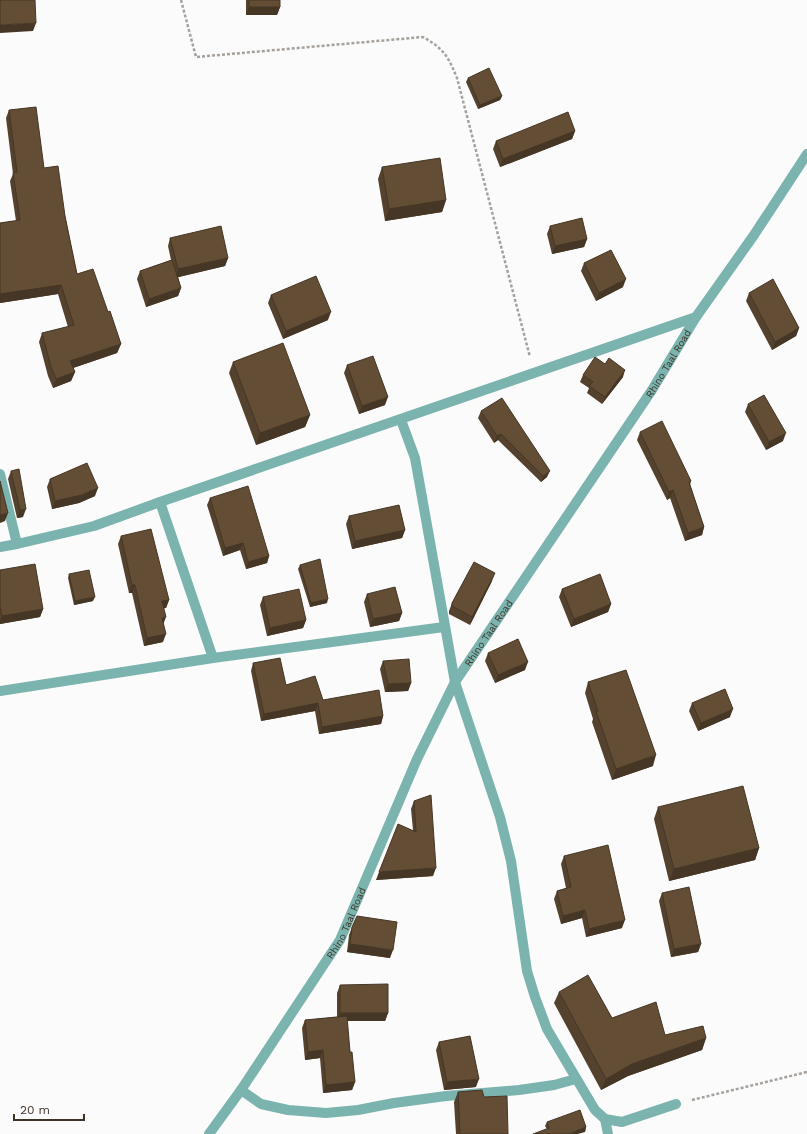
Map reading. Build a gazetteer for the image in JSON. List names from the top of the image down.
{
  "streets": {
    "street": ["Rhino Taal Road"]
  },
  "scale_bar": "20 m"
}
